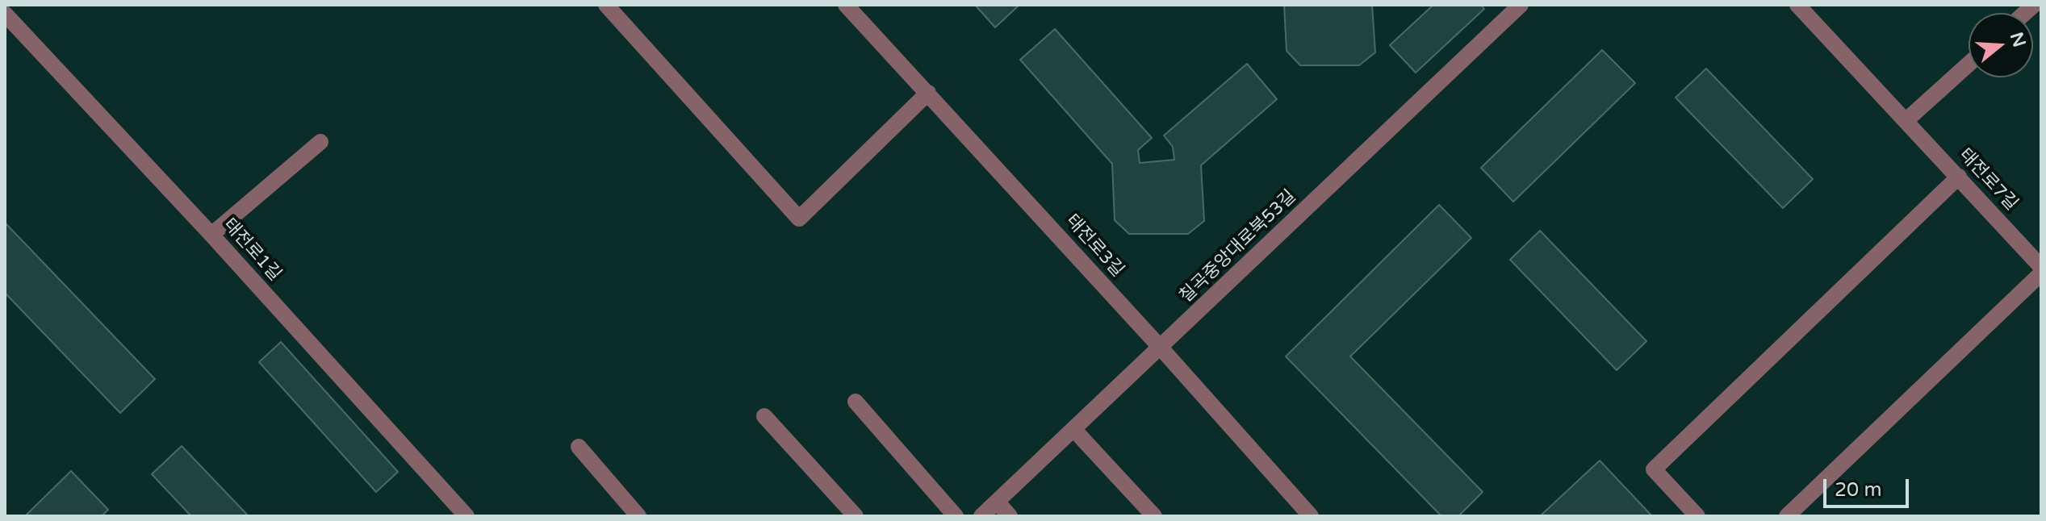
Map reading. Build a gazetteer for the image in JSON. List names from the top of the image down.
{
  "streets": {
    "street": [
      "태전로7길",
      "태전로3길",
      "칠곡중앙대로북53길",
      "태전로1길"
    ]
  },
  "crossings": [
    ["태전로3길", "칠곡중앙대로북53길"]
  ],
  "scale_bar": "20 m",
  "north": "right"
}
